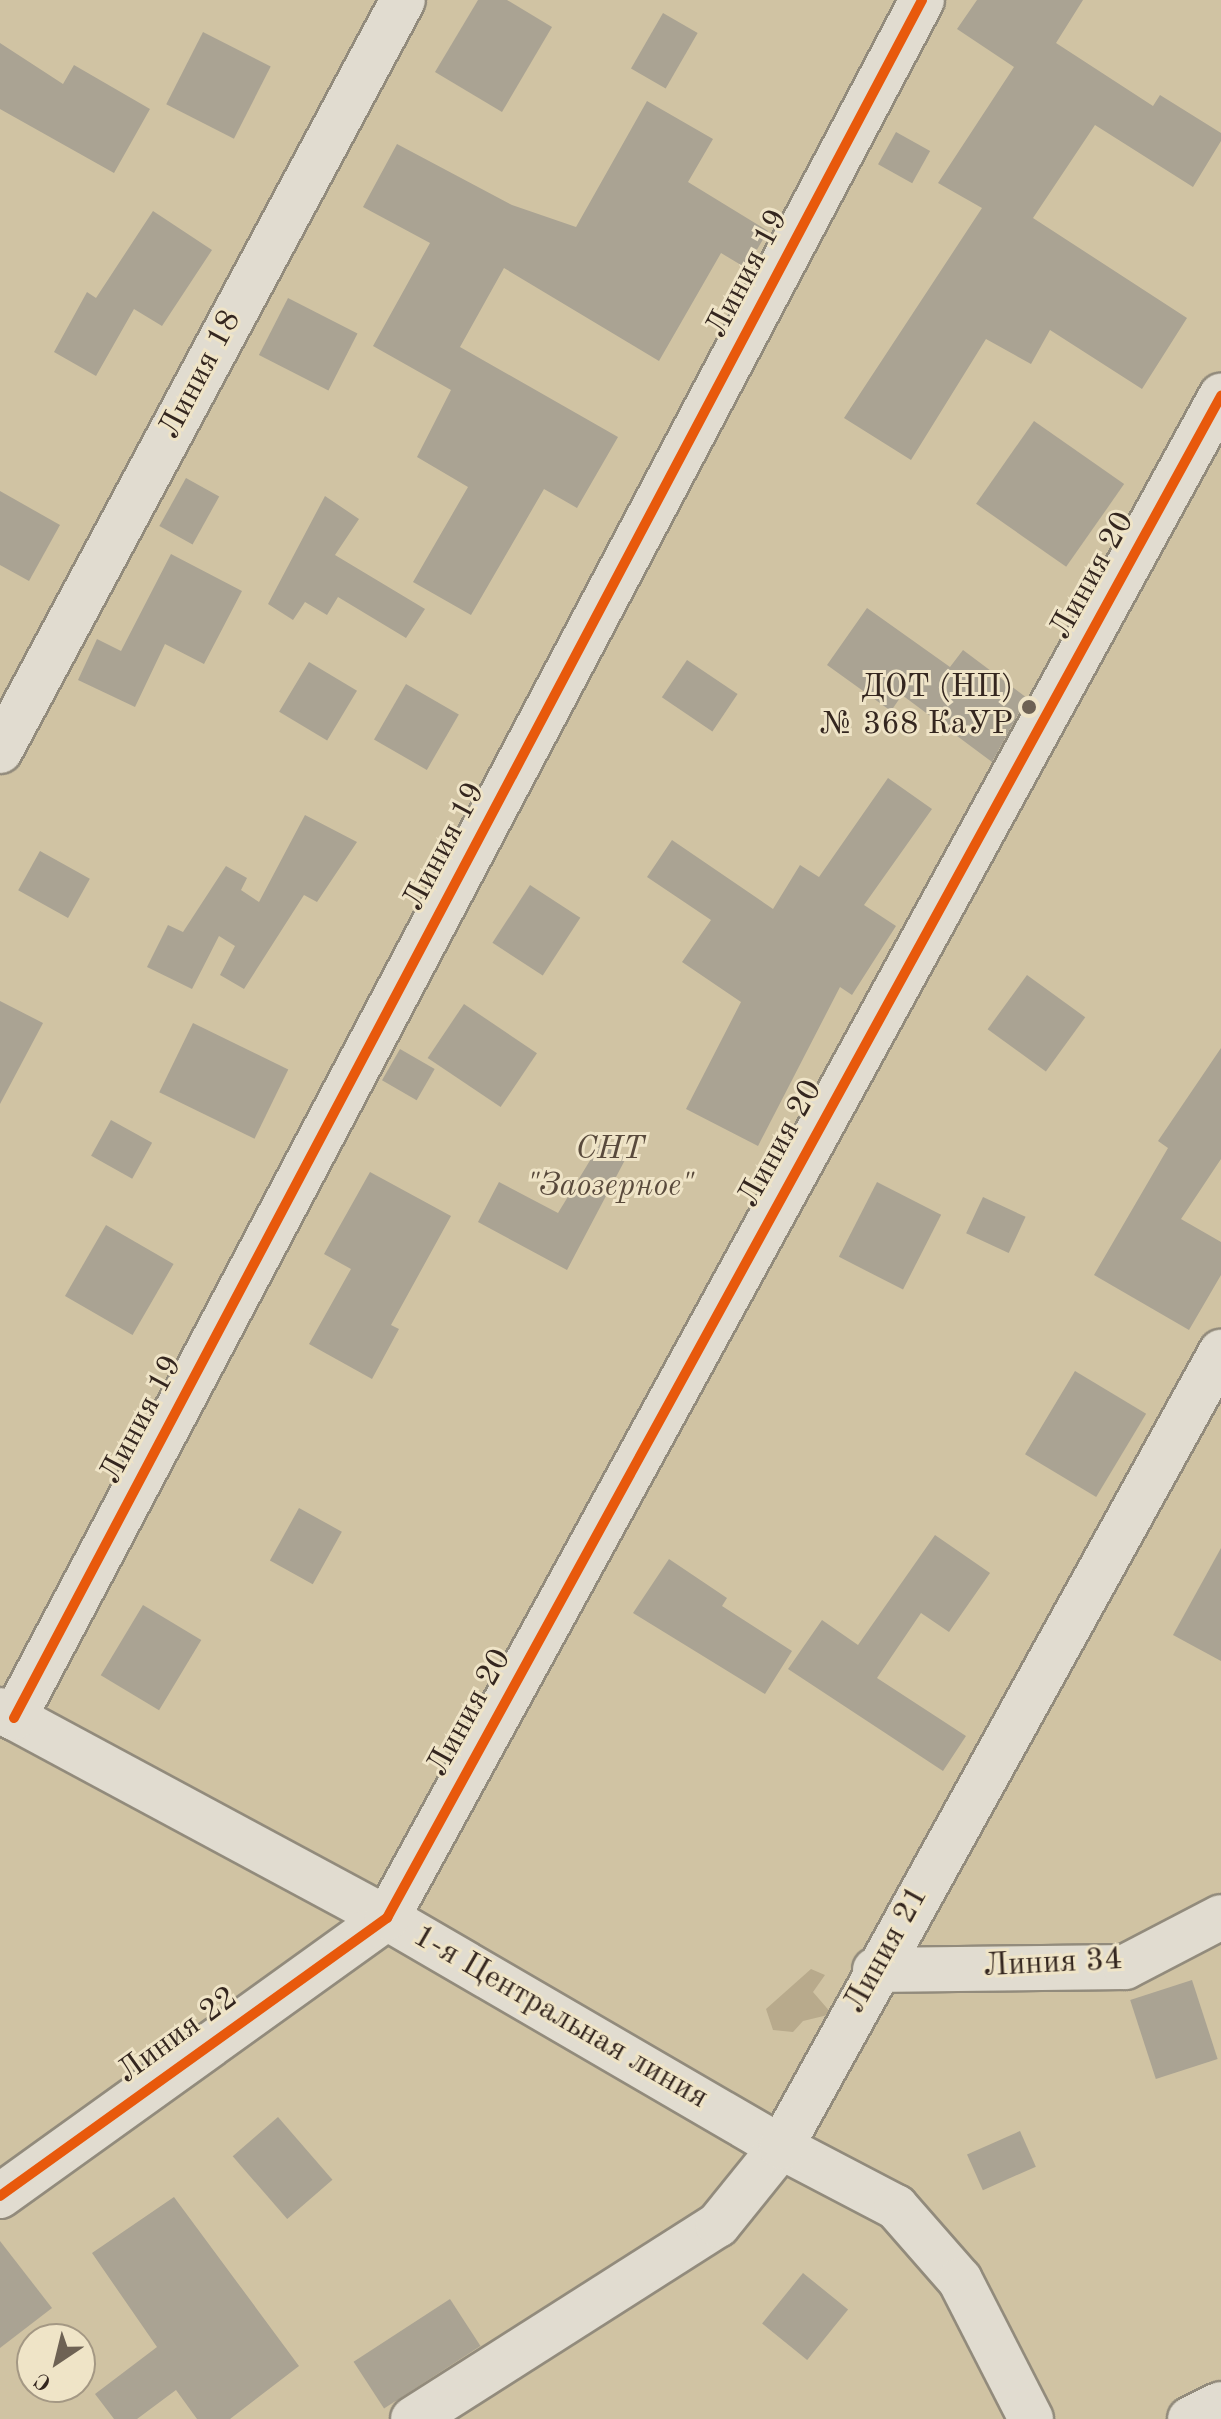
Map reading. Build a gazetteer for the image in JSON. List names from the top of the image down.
{
  "streets": {
    "street": [
      "Линия 19",
      "Линия 18",
      "Линия 20",
      "Линия 21",
      "Линия 34",
      "1-я Центральная линия",
      "Линия 22"
    ]
  },
  "crossings": [
    ["Линия 19", "1-я Центральная линия"],
    ["Линия 20", "1-я Центральная линия"],
    ["Линия 20", "Линия 22"],
    ["Линия 21", "Линия 34"],
    ["Линия 21", "1-я Центральная линия"],
    ["1-я Центральная линия", "Линия 22"]
  ],
  "parks": ["СНТ \"Заозерное\""],
  "places": ["ДОТ (НП) № 368 КаУР"],
  "north": "bottom left"
}
